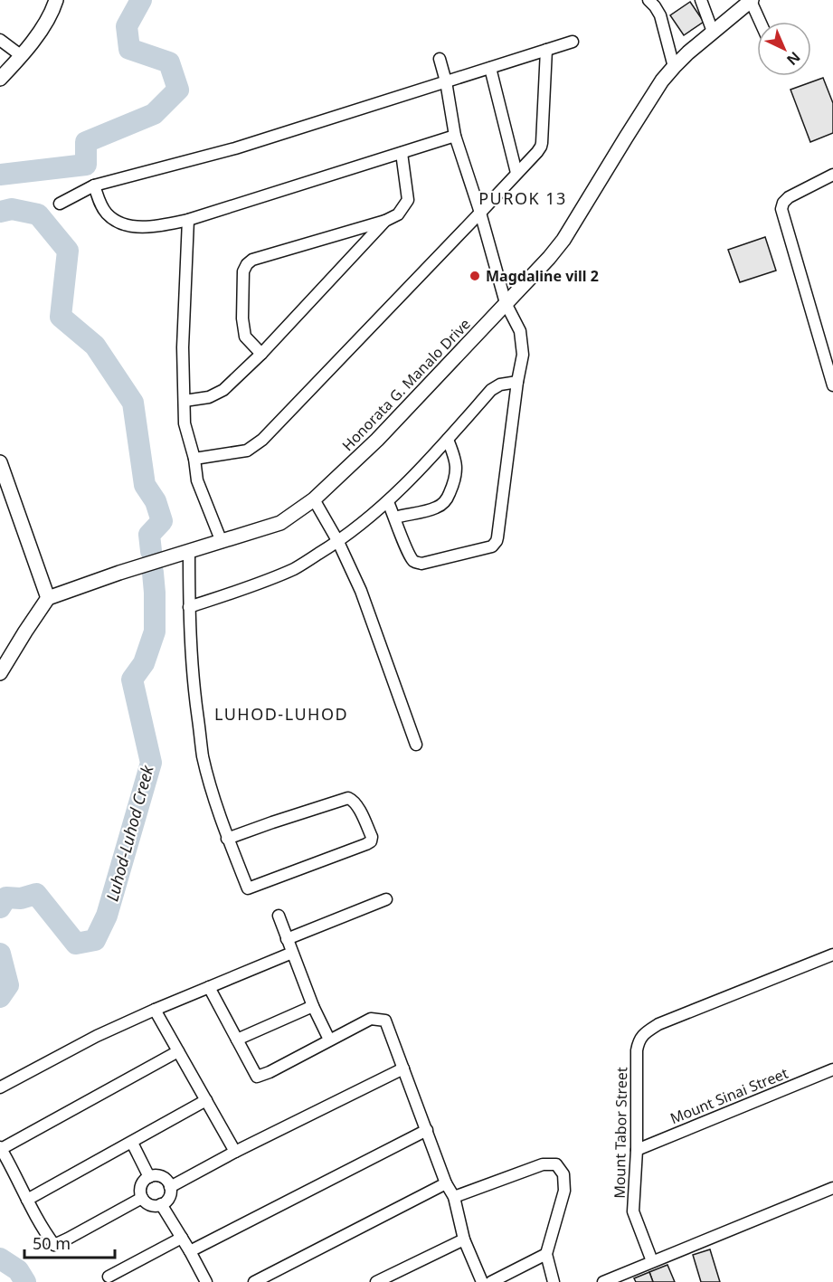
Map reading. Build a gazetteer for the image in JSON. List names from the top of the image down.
{
  "streets": {
    "street": ["Honorata G. Manalo Drive", "Mount Sinai Street", "Mount Tabor Street"]
  },
  "crossings": [
    ["Mount Sinai Street", "Mount Tabor Street"]
  ],
  "districts": ["PUROK 13", "LUHOD-LUHOD"],
  "water": ["Luhod-Luhod Creek"],
  "places": ["Magdaline vill 2"],
  "scale_bar": "50 m",
  "north": "bottom right"
}
